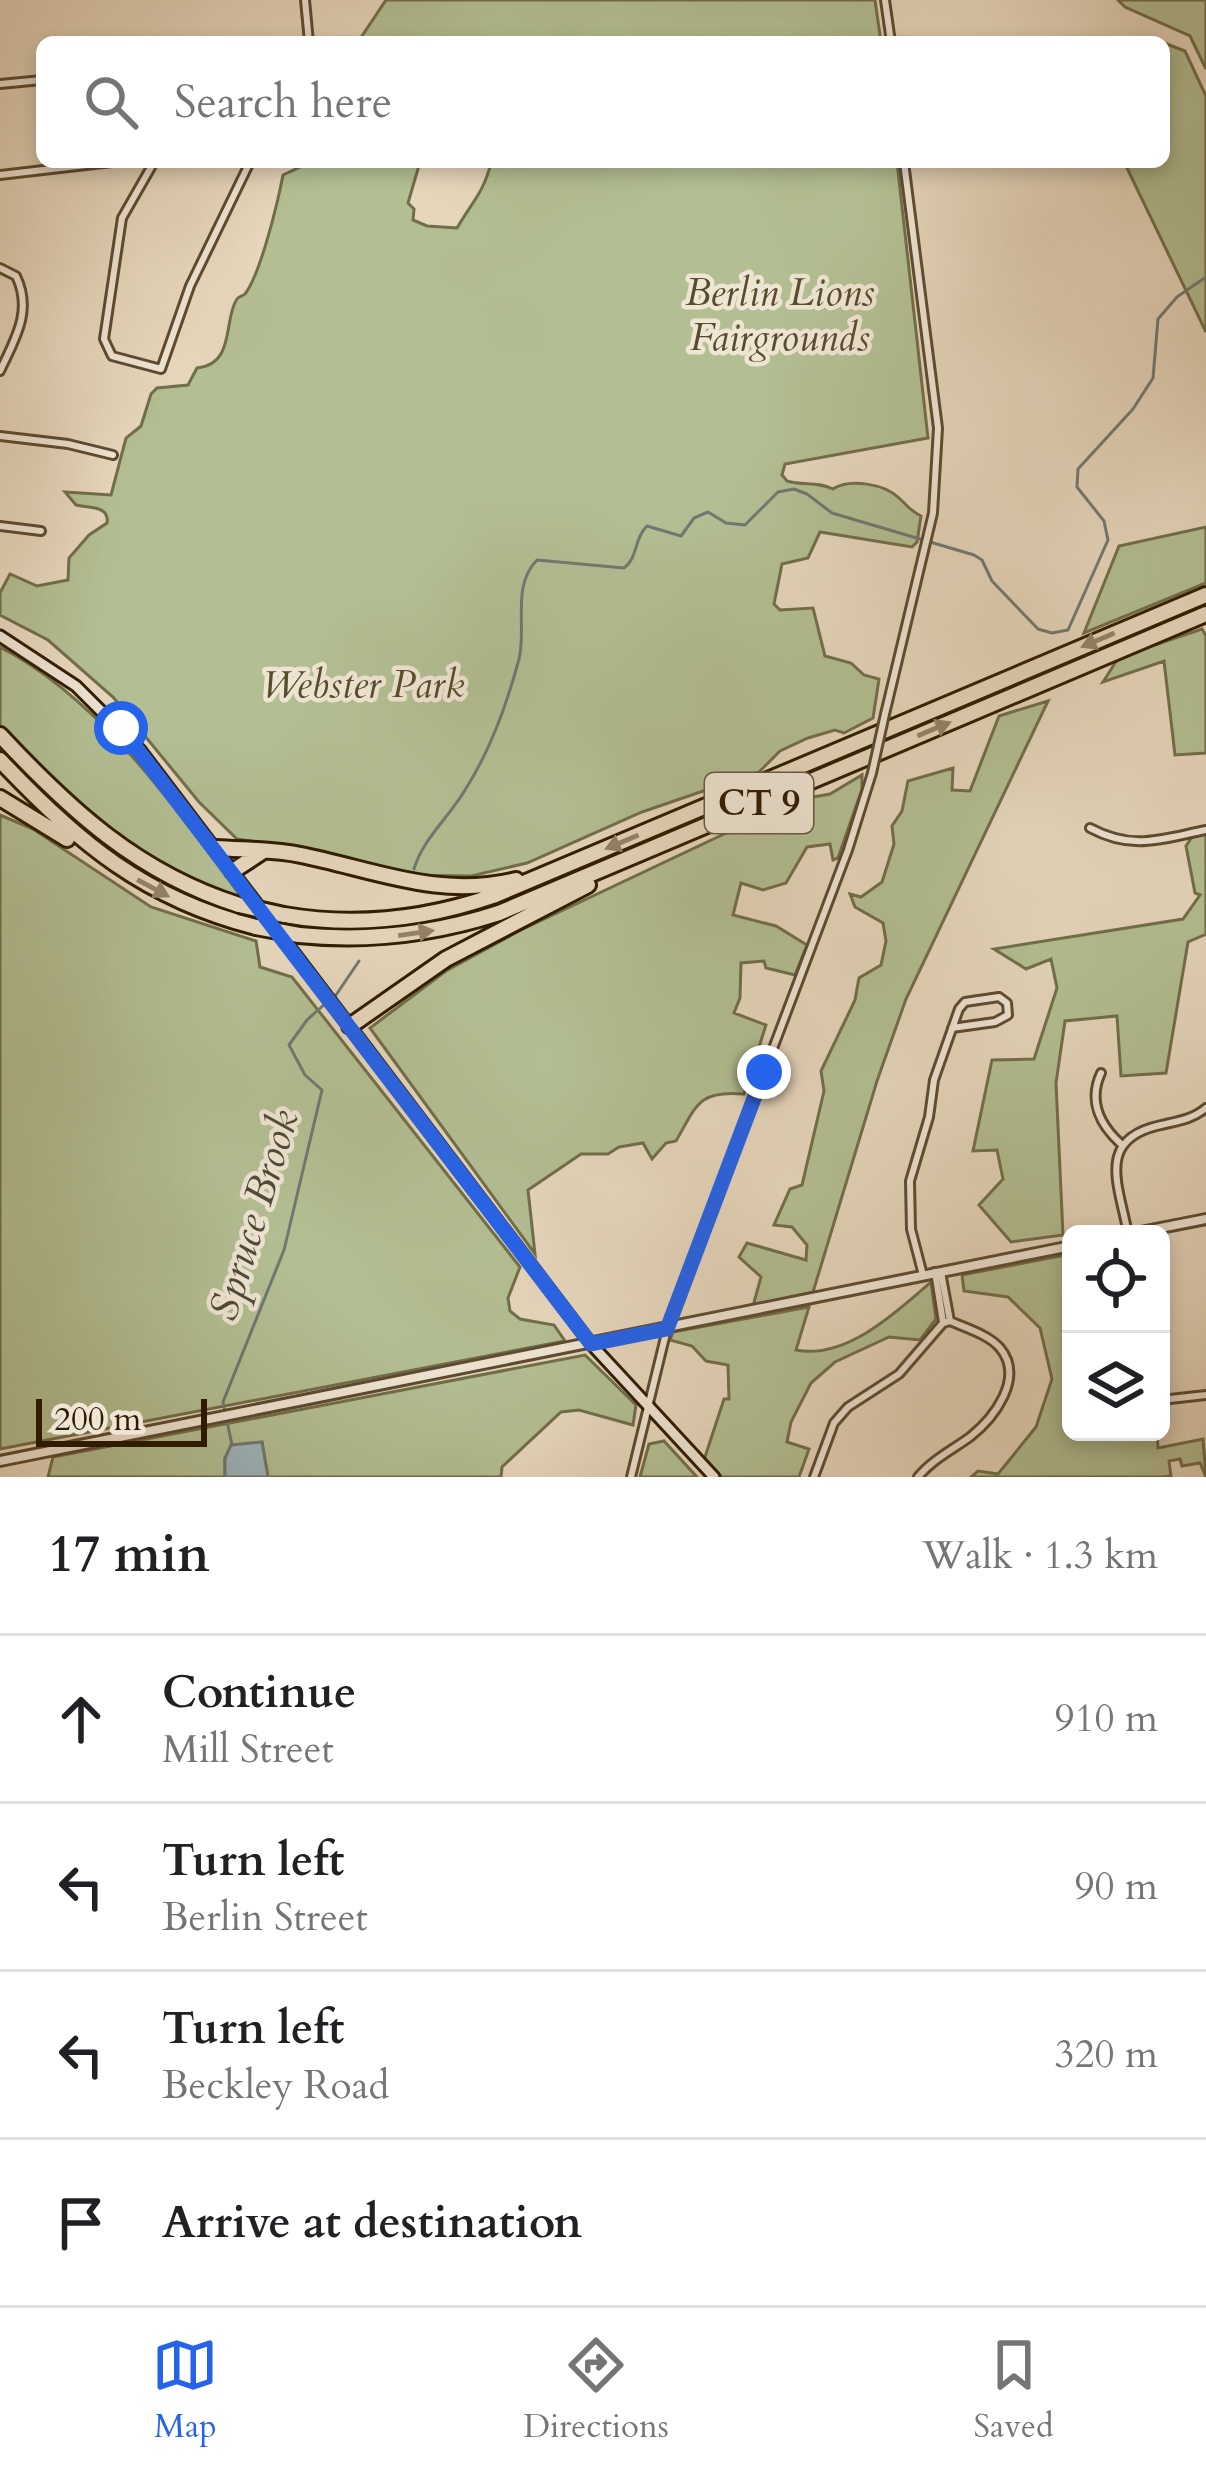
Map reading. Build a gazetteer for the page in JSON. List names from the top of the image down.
{
  "streets": {
    "highway": ["CT 9"]
  },
  "water": ["Spruce Brook"],
  "parks": ["Berlin Lions Fairgrounds", "Webster Park"],
  "scale_bar": "200 m",
  "page": {
    "search": "Search here",
    "scale": "200 m",
    "heading": ["17 min", "Walk · 1.3 km"],
    "list": [
      ["Continue", "Mill Street", "910 m"],
      ["Turn left", "Berlin Street", "90 m"],
      ["Turn left", "Beckley Road", "320 m"],
      "Arrive at destination"
    ],
    "nav": ["Map", "Directions", "Saved"]
  }
}
